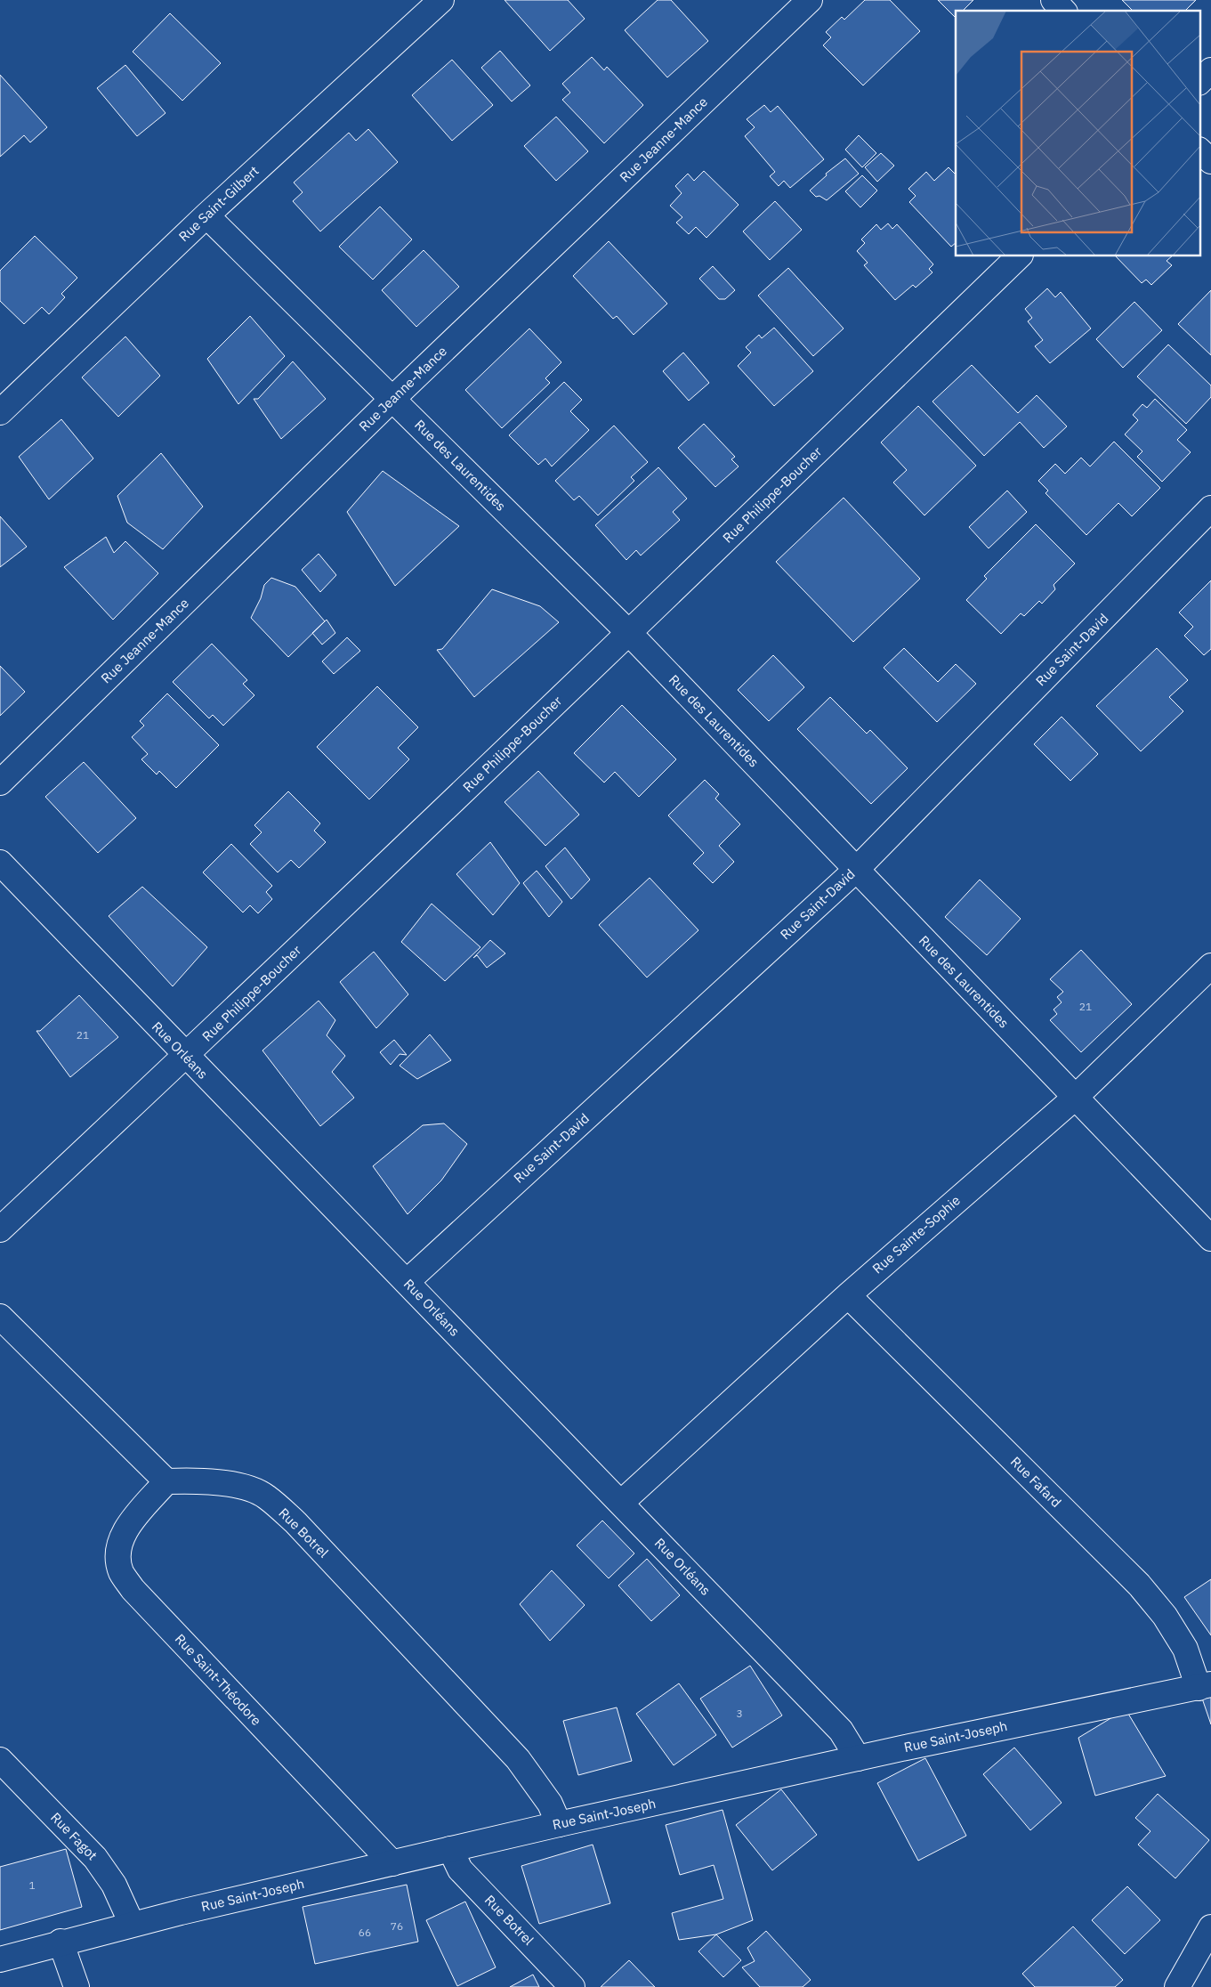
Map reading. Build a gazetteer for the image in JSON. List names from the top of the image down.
{
  "streets": {
    "street": [
      "Rue Jeanne-Mance",
      "Rue Saint-Gilbert",
      "Rue des Laurentides",
      "Rue Philippe-Boucher",
      "Rue Saint-David",
      "Rue Orléans",
      "Rue Sainte-Sophie",
      "Rue Fafard",
      "Rue Botrel",
      "Rue Saint-Théodore",
      "Rue Saint-Joseph",
      "Rue Fagot"
    ]
  },
  "crossings": [
    ["Rue Jeanne-Mance", "Rue des Laurentides"],
    ["Rue Saint-Gilbert", "Rue des Laurentides"],
    ["Rue des Laurentides", "Rue Philippe-Boucher"],
    ["Rue des Laurentides", "Rue Saint-David"],
    ["Rue des Laurentides", "Rue Sainte-Sophie"],
    ["Rue Philippe-Boucher", "Rue Orléans"],
    ["Rue Saint-David", "Rue Orléans"],
    ["Rue Orléans", "Rue Sainte-Sophie"],
    ["Rue Orléans", "Rue Saint-Joseph"],
    ["Rue Sainte-Sophie", "Rue Fafard"],
    ["Rue Fafard", "Rue Saint-Joseph"],
    ["Rue Botrel", "Rue Saint-Théodore"],
    ["Rue Botrel", "Rue Saint-Joseph"],
    ["Rue Saint-Théodore", "Rue Saint-Joseph"],
    ["Rue Saint-Joseph", "Rue Fagot"]
  ],
  "house_numbers": [
    "21",
    "21",
    "3",
    "1",
    "76",
    "66"
  ]
}
